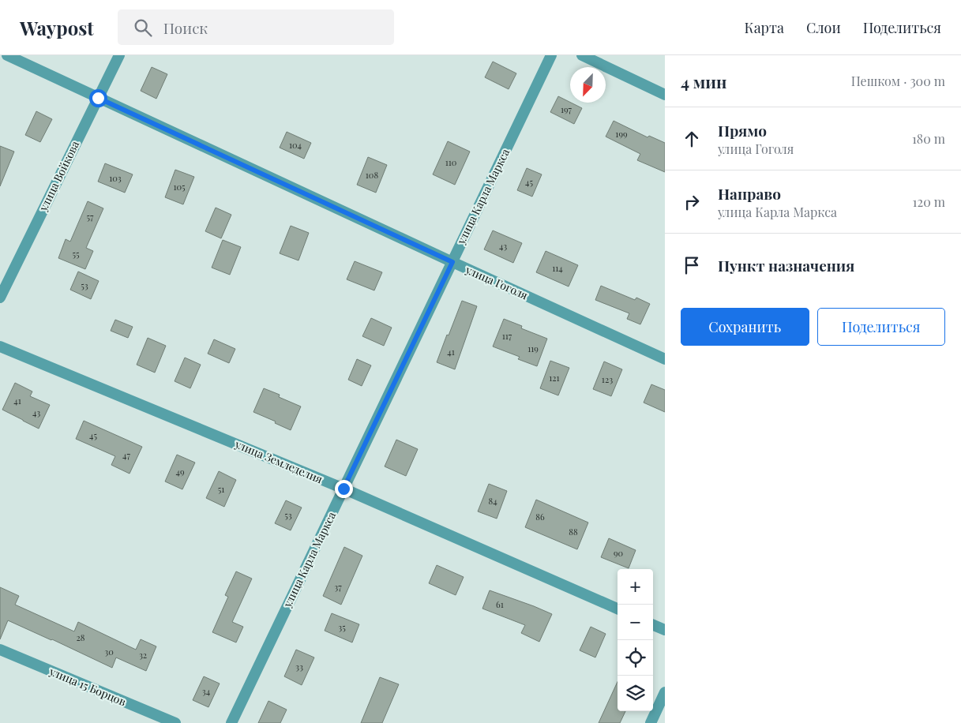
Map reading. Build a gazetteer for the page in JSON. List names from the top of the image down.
{
  "streets": {
    "street": [
      "улица Войкова",
      "улица Карла Маркса",
      "улица Гоголя",
      "улица Земледелия",
      "улица 15 Борцов"
    ]
  },
  "crossings": [
    ["улица Войкова", "улица Гоголя"],
    ["улица Карла Маркса", "улица Гоголя"],
    ["улица Карла Маркса", "улица Земледелия"]
  ],
  "house_numbers": [
    "197",
    "199",
    "104",
    "110",
    "108",
    "103",
    "45",
    "105",
    "57",
    "43",
    "55",
    "114",
    "53",
    "117",
    "119",
    "41",
    "121",
    "123",
    "41",
    "43",
    "45",
    "47",
    "49",
    "51",
    "84",
    "53",
    "86",
    "88",
    "90",
    "37",
    "61",
    "35",
    "28",
    "30",
    "32",
    "33",
    "34"
  ],
  "north": "bottom left",
  "page": {
    "header": "Waypost",
    "search": "Поиск",
    "nav": ["Карта", "Слои", "Поделиться"],
    "heading": ["4 мин", "Пешком · 300 m"],
    "list": [
      ["Прямо", "улица Гоголя", "180 m"],
      ["Направо", "улица Карла Маркса", "120 m"],
      "Пункт назначения"
    ],
    "buttons": ["Сохранить", "Поделиться"],
    "map_buttons": ["+", "−"]
  }
}
